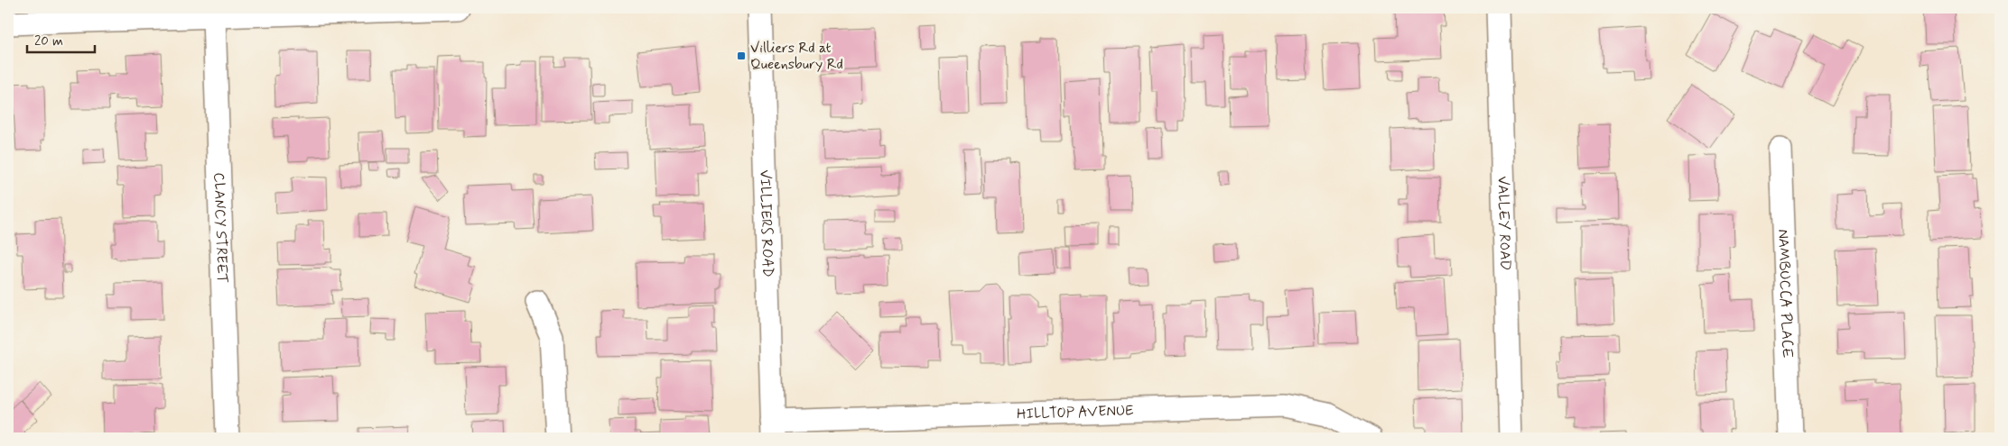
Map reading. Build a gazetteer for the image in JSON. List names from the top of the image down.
{
  "streets": {
    "street": [
      "VILLIERS ROAD",
      "VALLEY ROAD",
      "CLANCY STREET",
      "NAMBUCCA PLACE",
      "HILLTOP AVENUE"
    ]
  },
  "crossings": [
    ["VILLIERS ROAD", "HILLTOP AVENUE"]
  ],
  "places": {
    "transit": ["Villiers Rd at Queensbury Rd"]
  },
  "scale_bar": "20 m"
}
